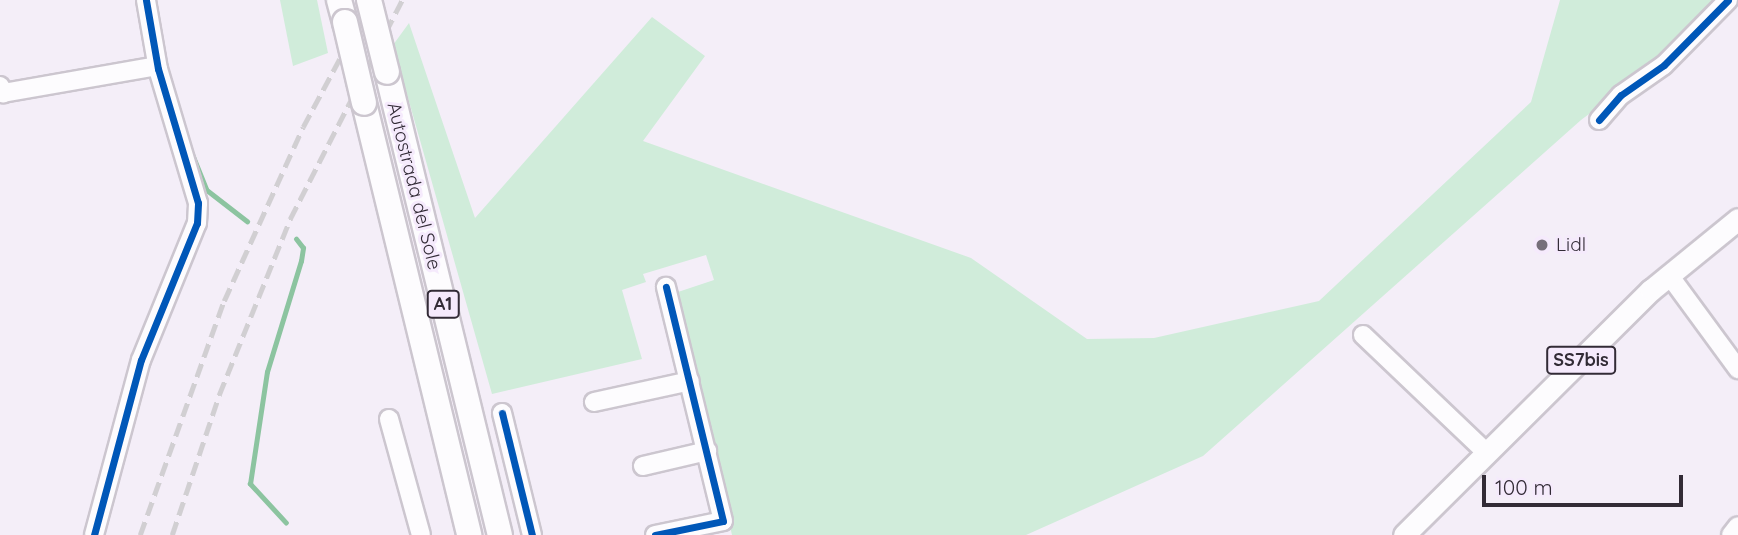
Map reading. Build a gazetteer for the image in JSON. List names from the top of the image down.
{
  "streets": {
    "highway": ["Autostrada del Sole", "A1"],
    "main road": ["SS7bis"]
  },
  "places": ["Lidl"],
  "scale_bar": "100 m"
}
